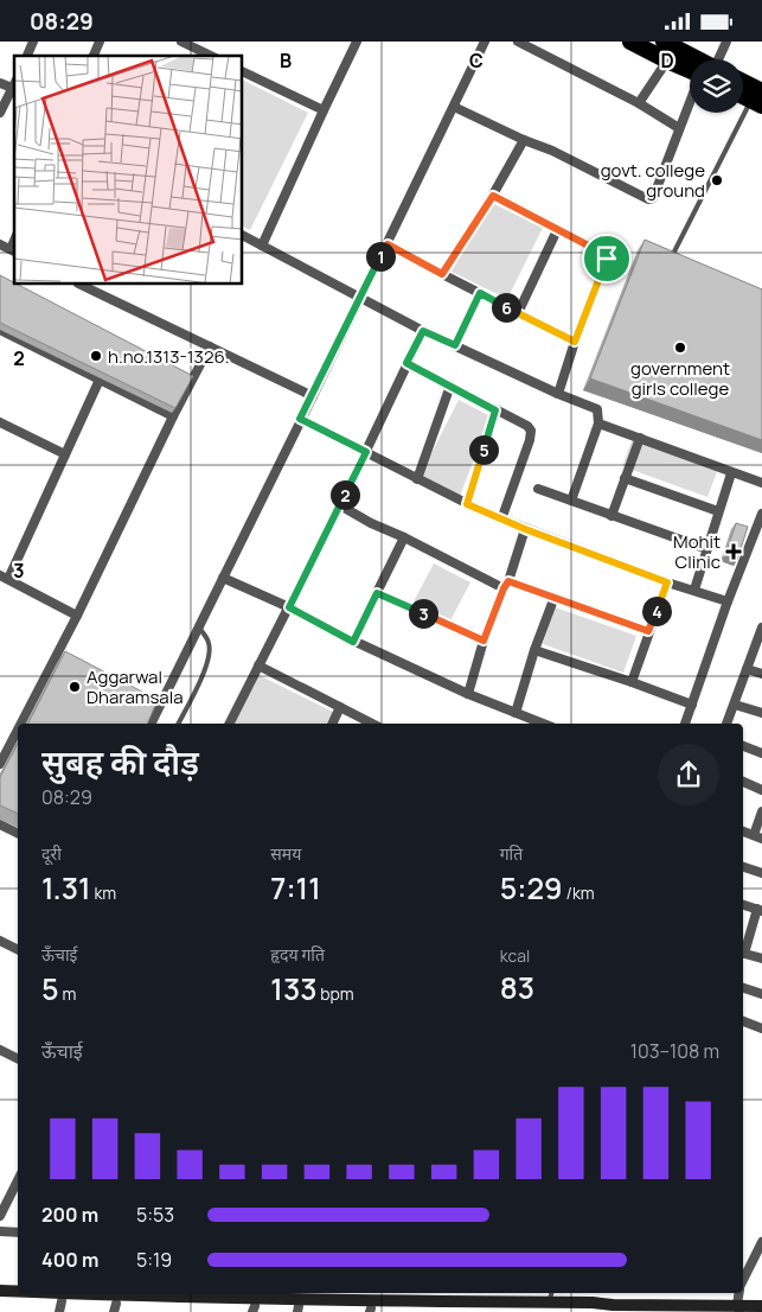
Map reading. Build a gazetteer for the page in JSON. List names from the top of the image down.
{
  "places": {
    "other": [
      "govt. college ground",
      "government girls college",
      "h.no.1313-1326.",
      "Aggarwal Dharamsala"
    ],
    "health": ["Mohit Clinic"]
  },
  "page": {
    "status": "08:29",
    "pins": [
      "1",
      "6",
      "5",
      "2",
      "4",
      "3"
    ],
    "heading": ["सुबह की दौड़", "08:29"],
    "stats": [
      ["दूरी", "1.31 km"],
      ["समय", "7:11"],
      ["गति", "5:29 /km"],
      ["ऊँचाई", "5 m"],
      ["हृदय गति", "133 bpm"],
      ["kcal", "83"]
    ],
    "chart": ["ऊँचाई", "103–108 m"],
    "list": [
      {
        "name": "200 m",
        "note": "5:53"
      },
      {
        "name": "400 m",
        "note": "5:19"
      }
    ]
  },
  "grid": {
    "columns": ["B", "C", "D"],
    "rows": ["2", "3"]
  }
}
